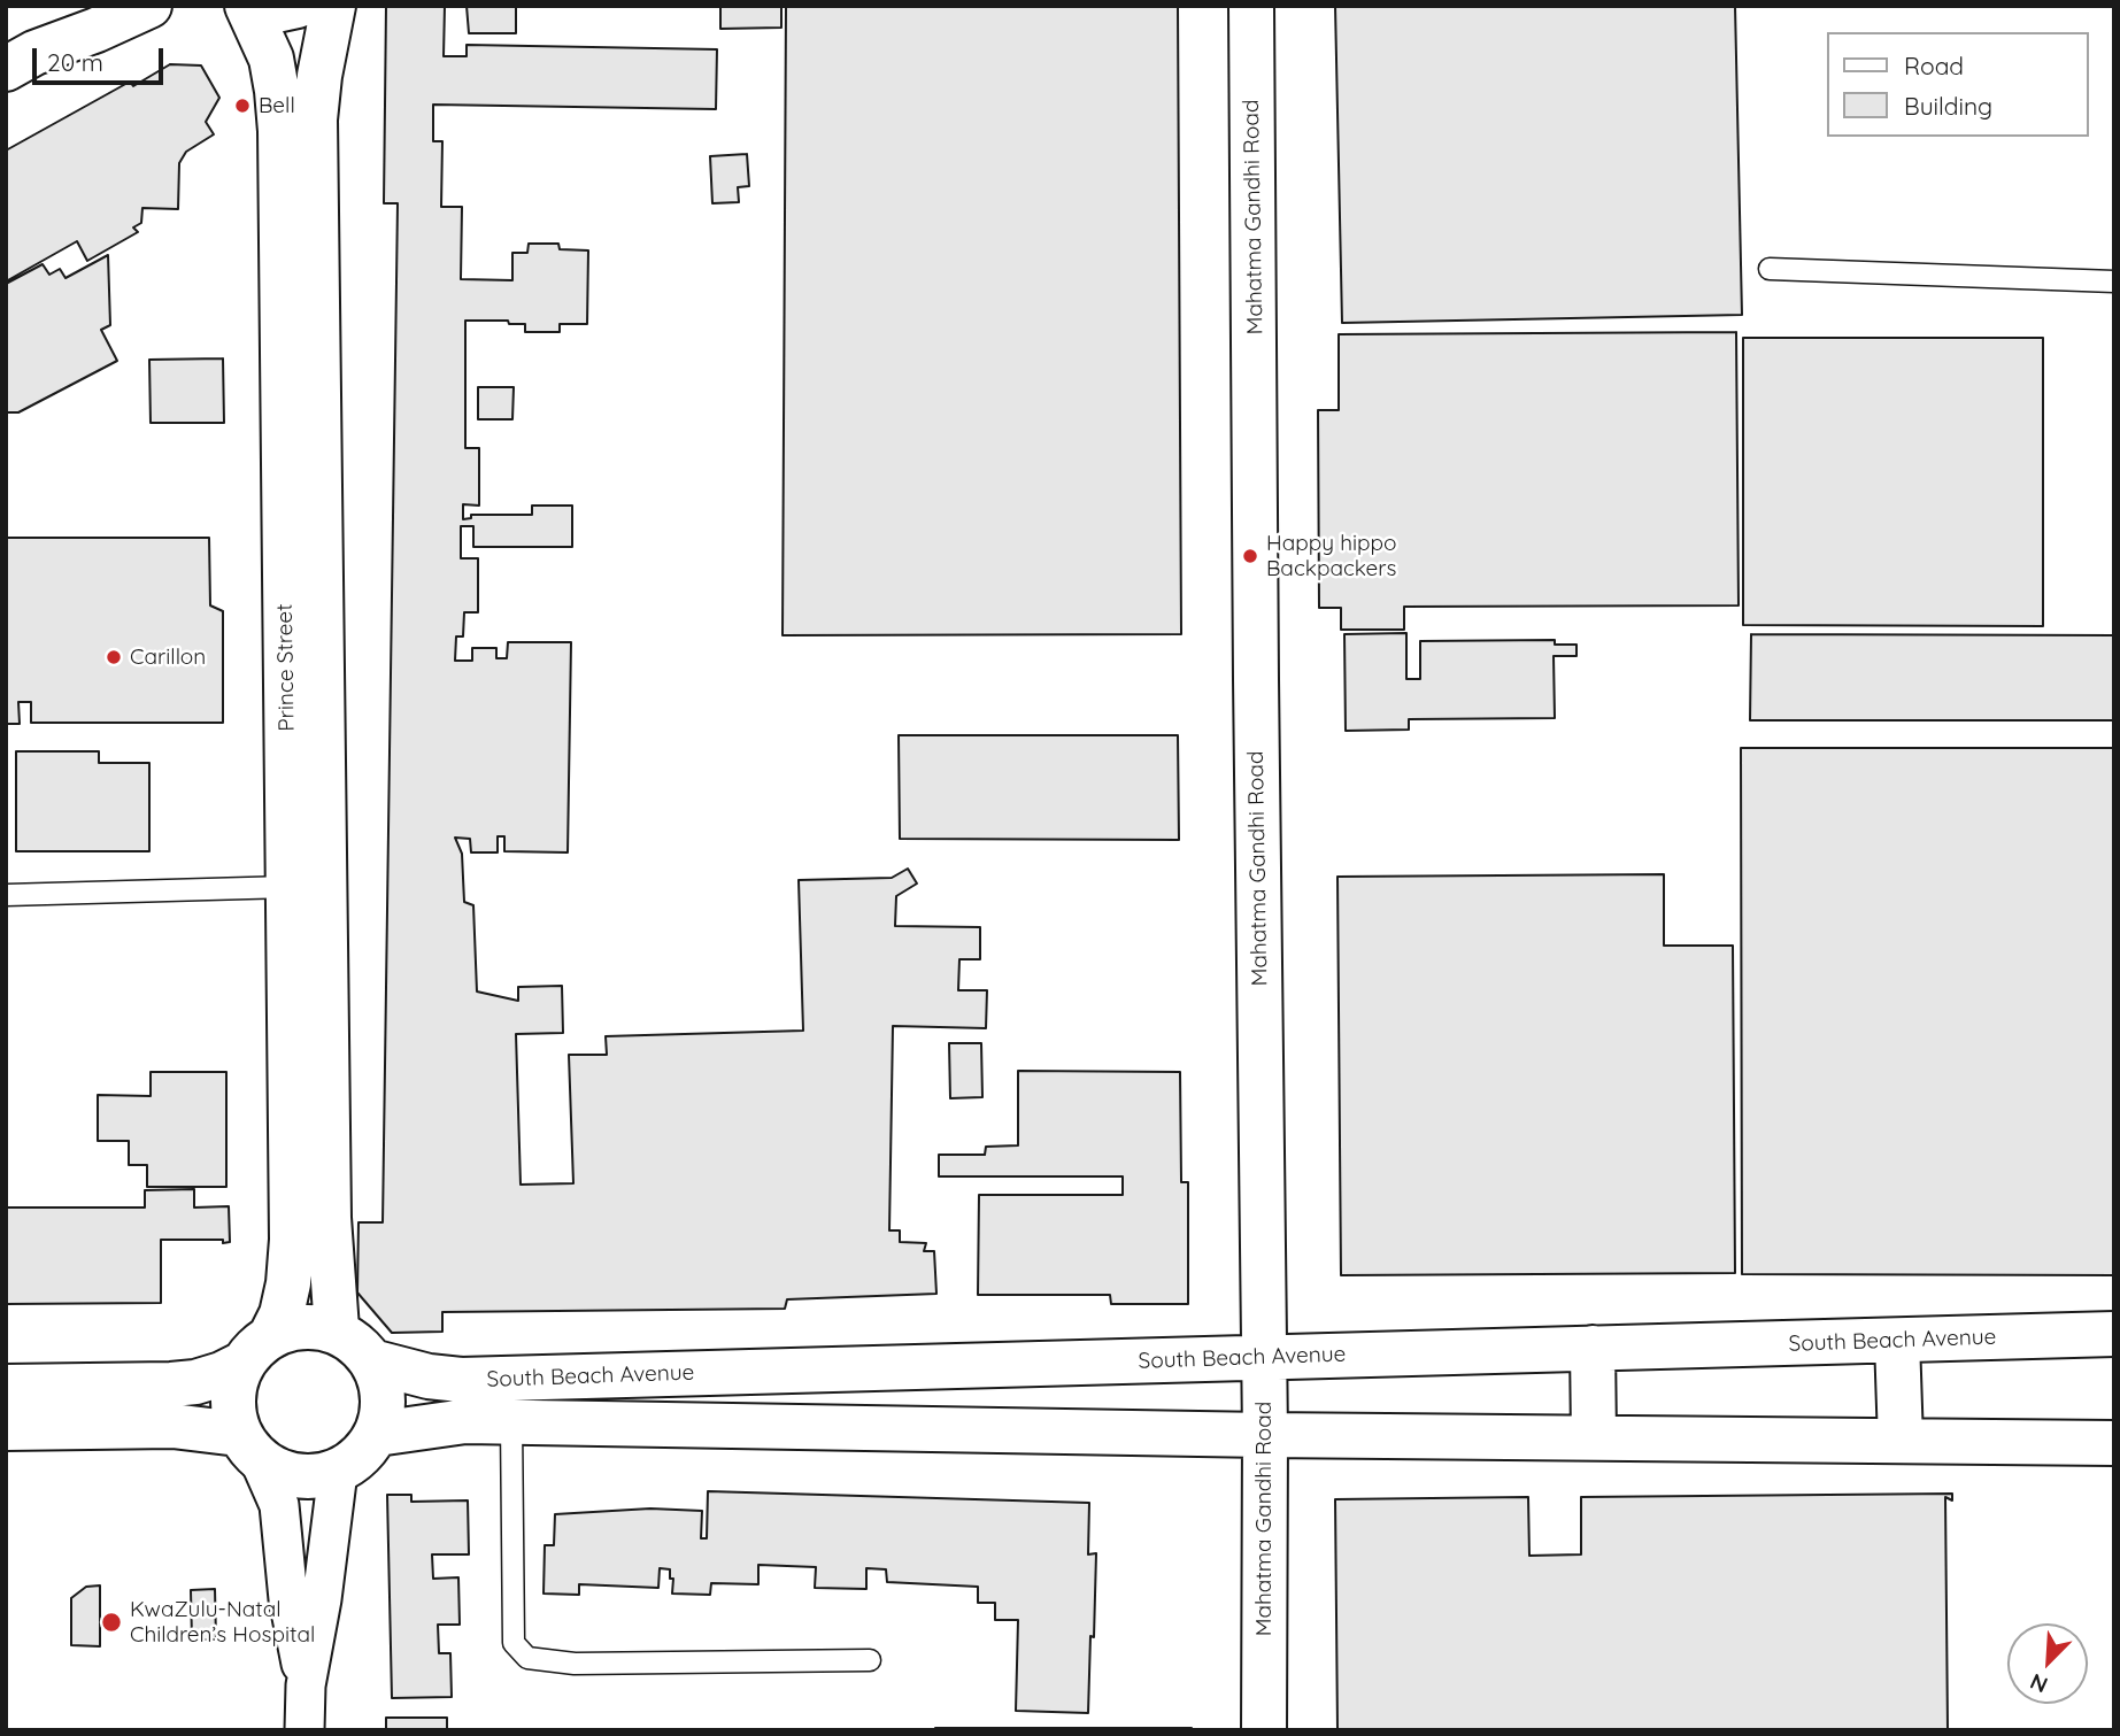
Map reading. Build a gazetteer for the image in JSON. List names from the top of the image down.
{
  "streets": {
    "street": ["Mahatma Gandhi Road", "Prince Street", "South Beach Avenue"]
  },
  "crossings": [
    ["Mahatma Gandhi Road", "South Beach Avenue"],
    ["Prince Street", "South Beach Avenue"]
  ],
  "places": [
    "Bell",
    "Happy hippo Backpackers",
    "Carillon",
    "KwaZulu-Natal Children’s Hospital"
  ],
  "legend": ["Road", "Building"],
  "scale_bar": "20 m",
  "north": "bottom left"
}
